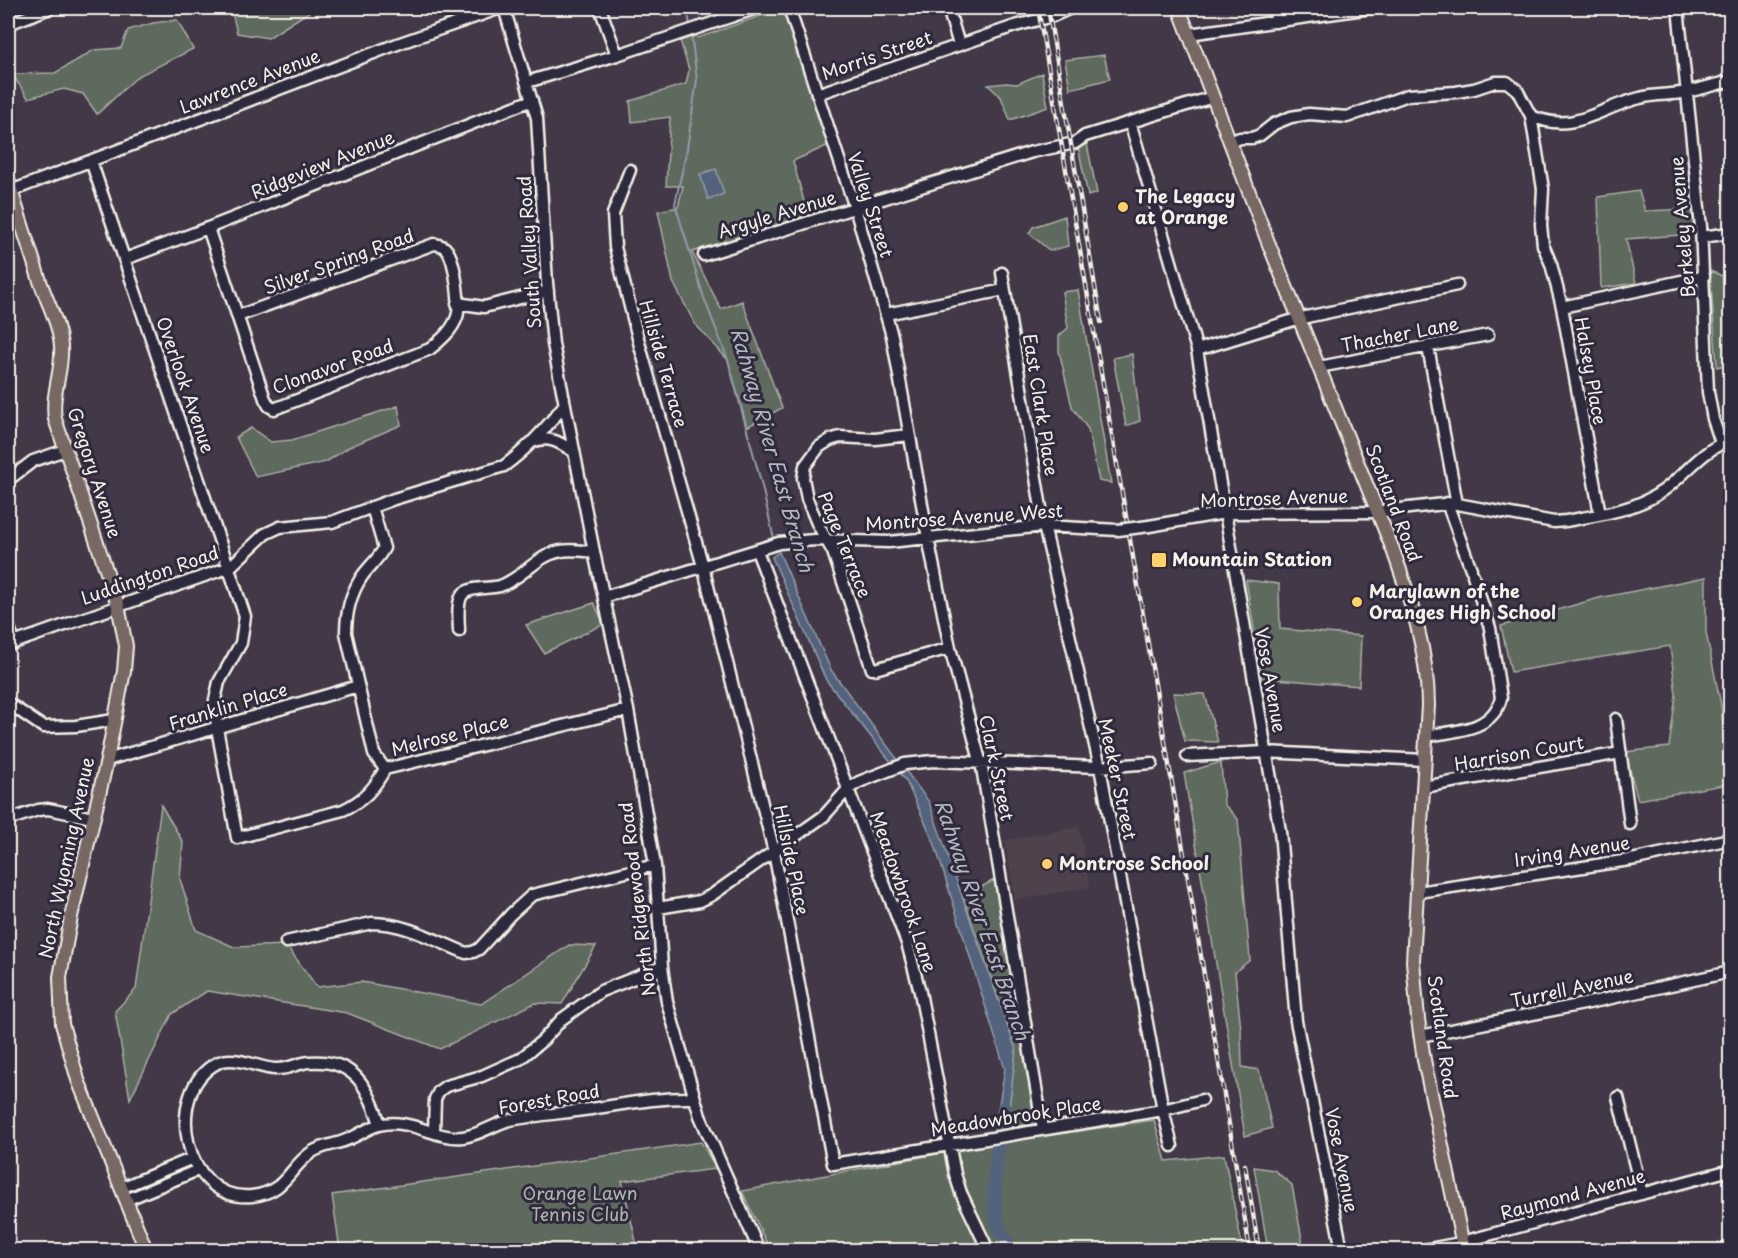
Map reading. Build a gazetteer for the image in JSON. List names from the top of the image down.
{
  "streets": {
    "main road": ["Gregory Avenue", "Scotland Road", "North Wyoming Avenue"],
    "street": [
      "Morris Street",
      "Lawrence Avenue",
      "Ridgeview Avenue",
      "Valley Street",
      "Argyle Avenue",
      "Berkeley Avenue",
      "South Valley Road",
      "Silver Spring Road",
      "Thacher Lane",
      "Hillside Terrace",
      "Clonavor Road",
      "Halsey Place",
      "Overlook Avenue",
      "East Clark Place",
      "Montrose Avenue",
      "Montrose Avenue West",
      "Page Terrace",
      "Luddington Road",
      "Vose Avenue",
      "Franklin Place",
      "Melrose Place",
      "Harrison Court",
      "Clark Street",
      "Meeker Street",
      "Irving Avenue",
      "Hillside Place",
      "Meadowbrook Lane",
      "North Ridgewood Road",
      "Turrell Avenue",
      "Forest Road",
      "Meadowbrook Place",
      "Raymond Avenue"
    ]
  },
  "crossings": [
    ["Morris Street", "Valley Street"],
    ["Lawrence Avenue", "South Valley Road"],
    ["Lawrence Avenue", "Overlook Avenue"],
    ["Lawrence Avenue", "Gregory Avenue"],
    ["Ridgeview Avenue", "South Valley Road"],
    ["Ridgeview Avenue", "Clonavor Road"],
    ["Ridgeview Avenue", "Overlook Avenue"],
    ["Valley Street", "Argyle Avenue"],
    ["Valley Street", "Clark Street"],
    ["Argyle Avenue", "Scotland Road"],
    ["Argyle Avenue", "Vose Avenue"],
    ["Berkeley Avenue", "Halsey Place"],
    ["Berkeley Avenue", "Montrose Avenue"],
    ["South Valley Road", "Luddington Road"],
    ["South Valley Road", "North Ridgewood Road"],
    ["Silver Spring Road", "Clonavor Road"],
    ["Thacher Lane", "Scotland Road"],
    ["Hillside Terrace", "Montrose Avenue West"],
    ["Hillside Terrace", "Hillside Place"],
    ["Halsey Place", "Montrose Avenue"],
    ["Overlook Avenue", "Luddington Road"],
    ["Overlook Avenue", "Melrose Place"],
    ["East Clark Place", "Montrose Avenue West"],
    ["East Clark Place", "Meeker Street"],
    ["Gregory Avenue", "Luddington Road"],
    ["Gregory Avenue", "North Wyoming Avenue"],
    ["Montrose Avenue", "Scotland Road"],
    ["Montrose Avenue", "Montrose Avenue West"],
    ["Montrose Avenue", "Vose Avenue"],
    ["Scotland Road", "Harrison Court"],
    ["Scotland Road", "Irving Avenue"],
    ["Scotland Road", "Turrell Avenue"],
    ["Scotland Road", "Raymond Avenue"],
    ["Montrose Avenue West", "Page Terrace"],
    ["Montrose Avenue West", "Clark Street"],
    ["Montrose Avenue West", "Meeker Street"],
    ["Montrose Avenue West", "Hillside Place"],
    ["Montrose Avenue West", "Meadowbrook Lane"],
    ["Montrose Avenue West", "North Ridgewood Road"],
    ["Page Terrace", "Clark Street"],
    ["Luddington Road", "North Wyoming Avenue"],
    ["Franklin Place", "Melrose Place"],
    ["Franklin Place", "North Wyoming Avenue"],
    ["Melrose Place", "North Ridgewood Road"],
    ["Clark Street", "Meadowbrook Place"],
    ["Meeker Street", "Meadowbrook Place"],
    ["Hillside Place", "Meadowbrook Place"],
    ["Meadowbrook Lane", "Meadowbrook Place"],
    ["North Ridgewood Road", "Forest Road"]
  ],
  "water": ["Rahway River East Branch"],
  "parks": ["Orange Lawn Tennis Club"],
  "places": {
    "other": ["The Legacy at Orange", "Marylawn of the Oranges High School", "Montrose School"],
    "transit": ["Mountain Station"]
  }
}
